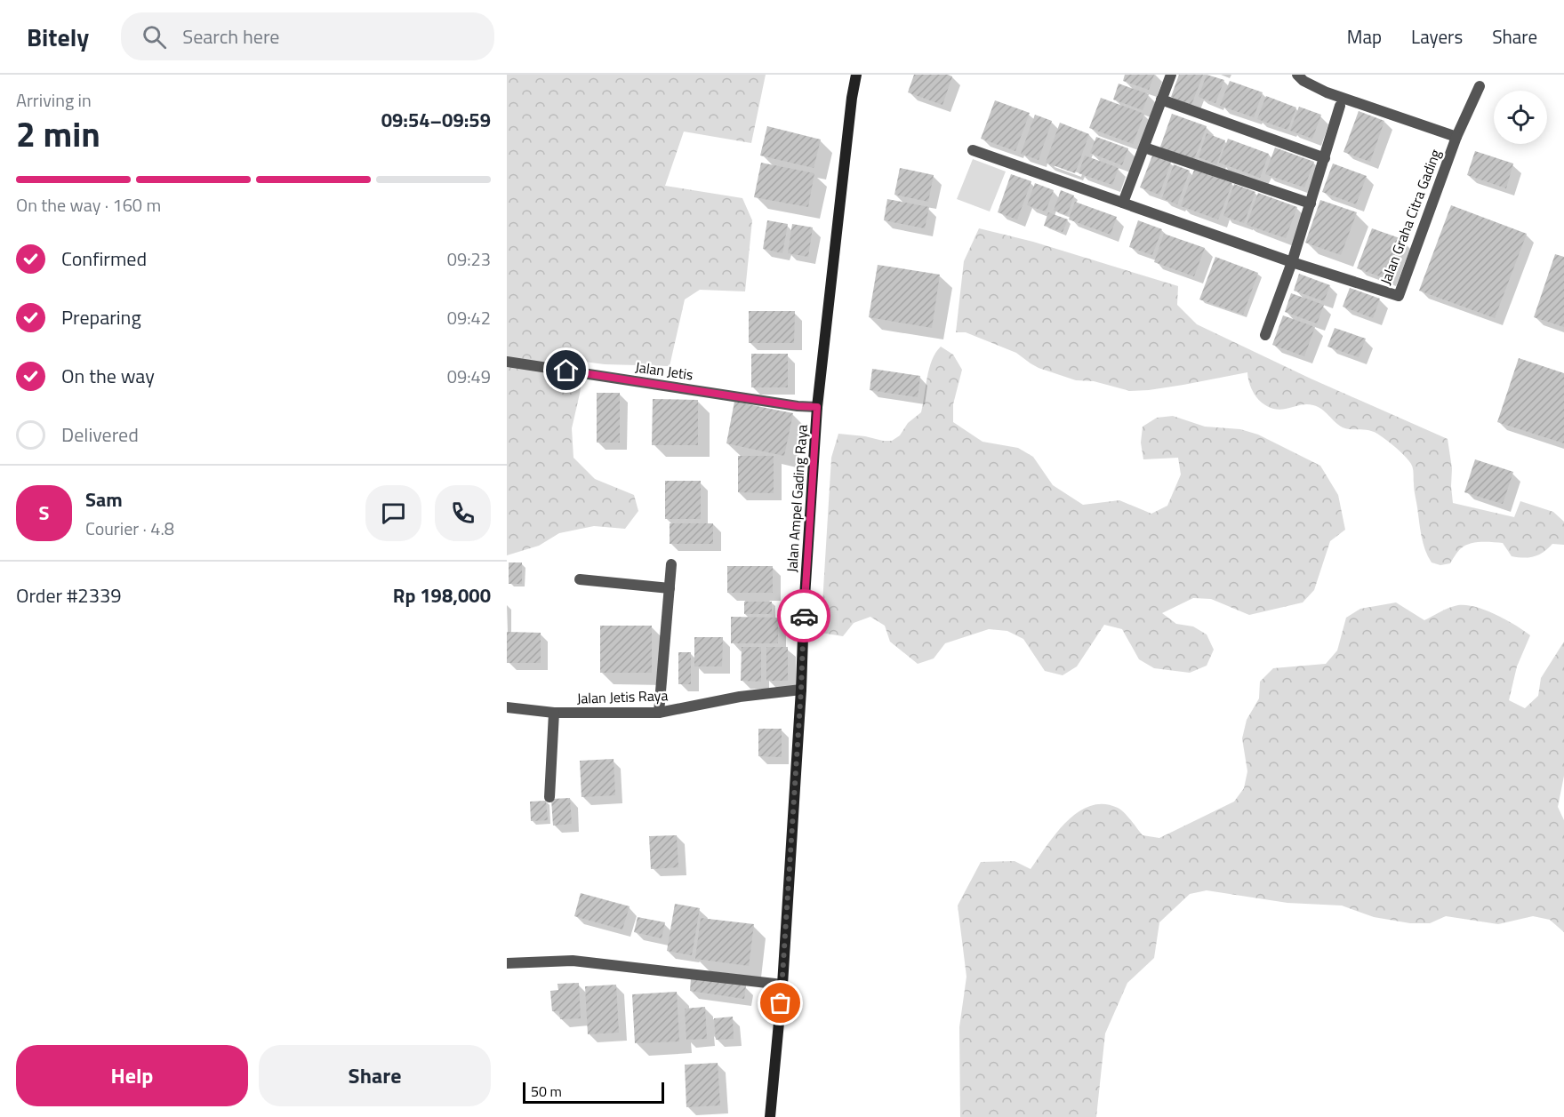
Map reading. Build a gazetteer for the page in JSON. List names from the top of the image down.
{
  "streets": {
    "main road": ["Jalan Ampel Gading Raya"],
    "street": ["Jalan Graha Citra Gading", "Jalan Jetis", "Jalan Jetis Raya"]
  },
  "crossings": [
    ["Jalan Jetis", "Jalan Ampel Gading Raya"],
    ["Jalan Ampel Gading Raya", "Jalan Jetis Raya"]
  ],
  "scale_bar": "50 m",
  "page": {
    "header": "Bitely",
    "search": "Search here",
    "nav": ["Map", "Layers", "Share"],
    "heading": ["2 min", "Arriving in", "09:54–09:59"],
    "panel": [
      "Sam",
      "Courier · 4.8",
      "Order #2339",
      "Rp 198,000"
    ],
    "bar": "On the way · 160 m",
    "list": [
      ["Confirmed", "09:23"],
      ["Preparing", "09:42"],
      ["On the way", "09:49"],
      "Delivered"
    ],
    "round": "S",
    "buttons": ["Help", "Share"],
    "scale": "50 m"
  }
}
